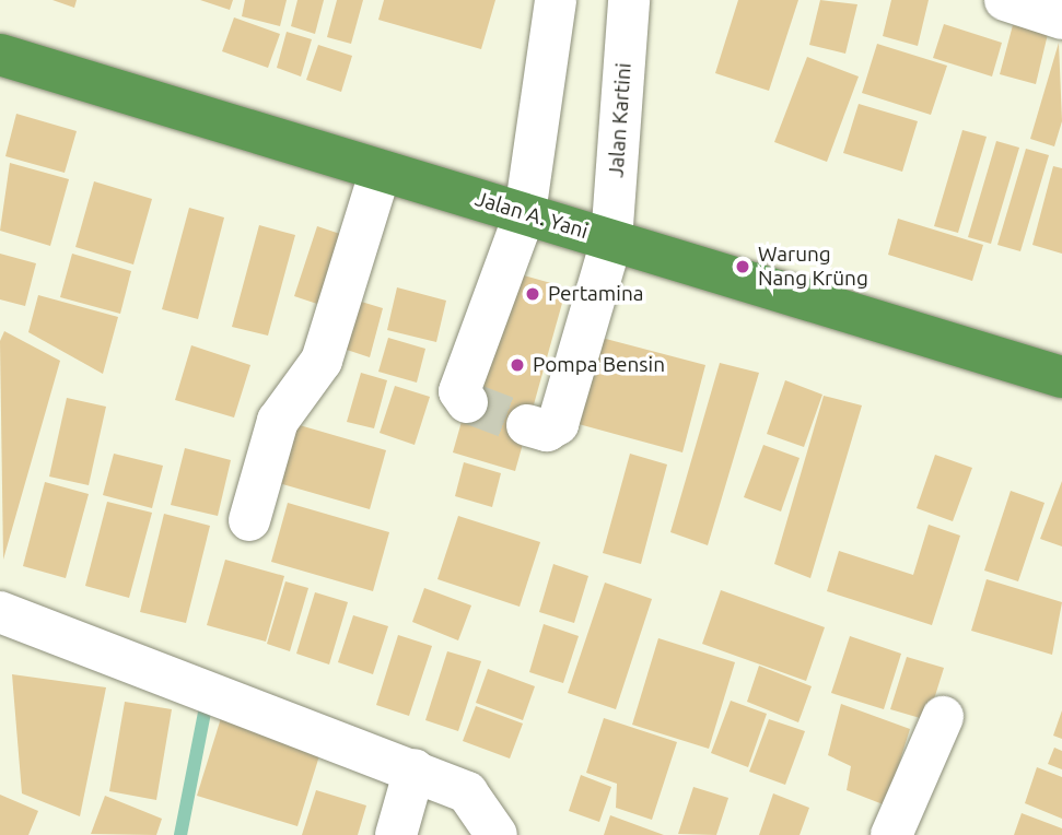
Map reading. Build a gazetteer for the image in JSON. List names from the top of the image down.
{
  "streets": {
    "highway": ["Jalan A. Yani"],
    "street": ["Jalan Kartini"]
  },
  "crossings": [
    ["Jalan Kartini", "Jalan A. Yani"]
  ],
  "places": ["Warung Nang Krüng", "Pertamina", "Pompa Bensin"]
}
